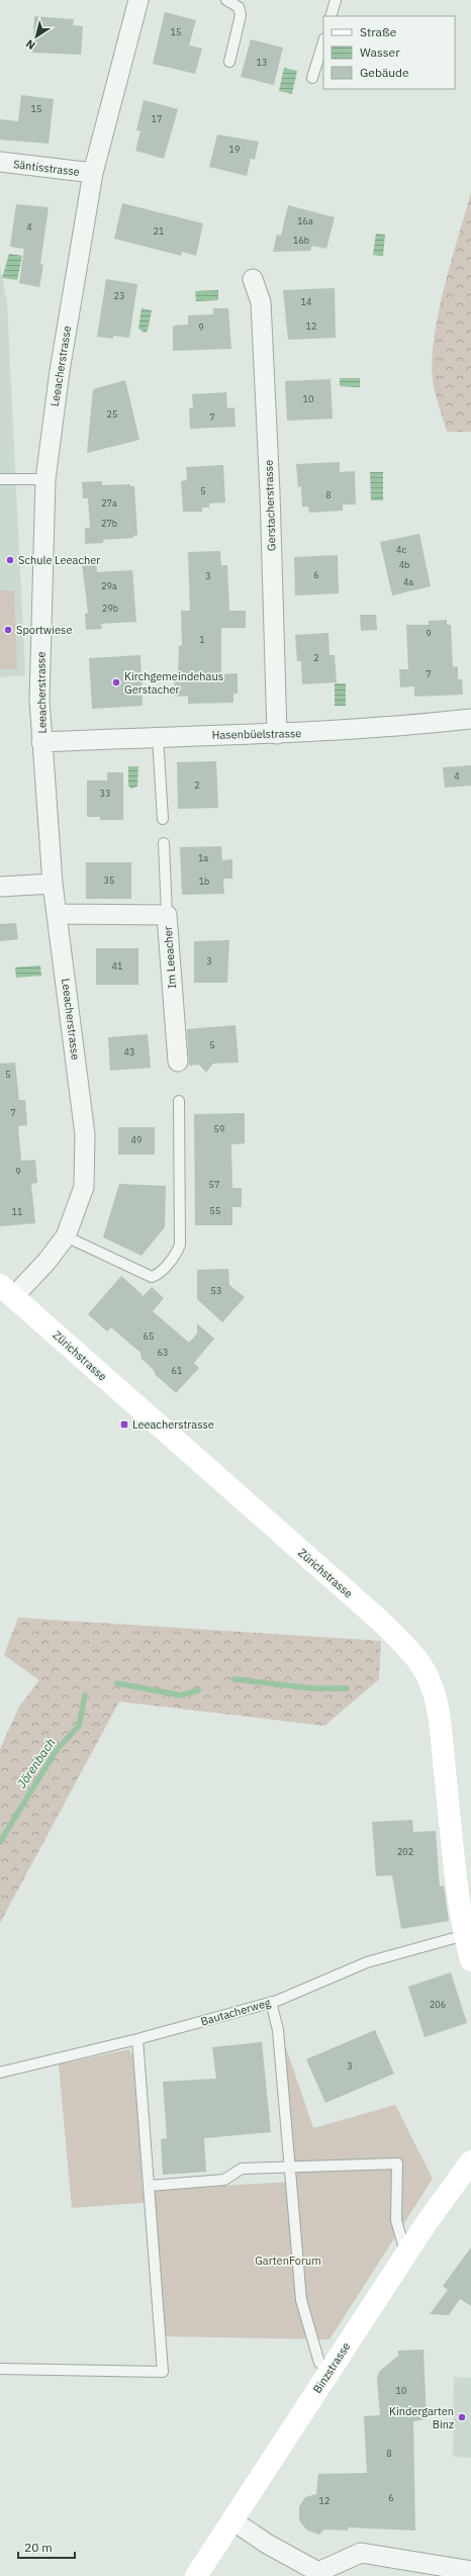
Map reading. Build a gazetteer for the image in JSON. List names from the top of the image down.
{
  "streets": {
    "main road": ["Zürichstrasse", "Binzstrasse"],
    "street": [
      "Säntisstrasse",
      "Leeacherstrasse",
      "Gerstacherstrasse",
      "Hasenbüelstrasse",
      "Im Leeacher"
    ],
    "lane": ["Bautacherweg"]
  },
  "crossings": [
    ["Säntisstrasse", "Leeacherstrasse"],
    ["Leeacherstrasse", "Hasenbüelstrasse"],
    ["Leeacherstrasse", "Im Leeacher"],
    ["Leeacherstrasse", "Zürichstrasse"],
    ["Gerstacherstrasse", "Hasenbüelstrasse"],
    ["Zürichstrasse", "Bautacherweg"]
  ],
  "water": ["Jörenbach"],
  "parks": ["GartenForum"],
  "places": {
    "other": [
      "Schule Leeacher",
      "Sportwiese",
      "Kirchgemeindehaus Gerstacher",
      "Kindergarten Binz"
    ],
    "transit": ["Leeacherstrasse"]
  },
  "house_numbers": [
    "15",
    "13",
    "15",
    "17",
    "19",
    "16a",
    "4",
    "21",
    "16b",
    "23",
    "14",
    "12",
    "9",
    "10",
    "25",
    "7",
    "5",
    "8",
    "27a",
    "27b",
    "4c",
    "4b",
    "6",
    "3",
    "4a",
    "29a",
    "29b",
    "9",
    "1",
    "2",
    "7",
    "4",
    "2",
    "33",
    "1a",
    "35",
    "1b",
    "3",
    "41",
    "5",
    "43",
    "5",
    "7",
    "59",
    "49",
    "9",
    "57",
    "55",
    "11",
    "53",
    "65",
    "63",
    "61",
    "202",
    "206",
    "3",
    "10",
    "8",
    "6",
    "12"
  ],
  "legend": ["Straße", "Wasser", "Gebäude"],
  "scale_bar": "20 m",
  "north": "bottom left"
}
